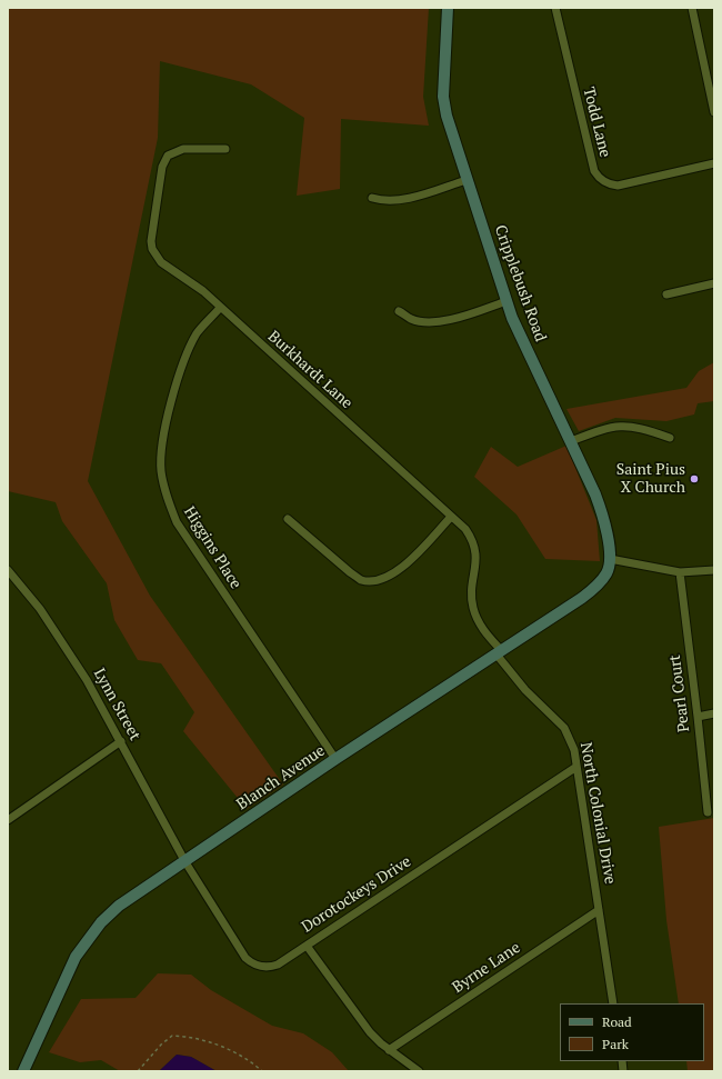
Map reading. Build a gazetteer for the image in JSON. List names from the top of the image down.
{
  "streets": {
    "main road": ["Cripplebush Road", "Blanch Avenue"],
    "street": [
      "Todd Lane",
      "Burkhardt Lane",
      "Higgins Place",
      "Pearl Court",
      "Lynn Street",
      "North Colonial Drive",
      "Dorotockeys Drive",
      "Byrne Lane"
    ]
  },
  "crossings": [
    ["Cripplebush Road", "Blanch Avenue"],
    ["Burkhardt Lane", "Higgins Place"],
    ["Burkhardt Lane", "Blanch Avenue"],
    ["Burkhardt Lane", "North Colonial Drive"],
    ["Higgins Place", "Blanch Avenue"],
    ["Lynn Street", "Blanch Avenue"],
    ["Lynn Street", "Dorotockeys Drive"],
    ["Blanch Avenue", "North Colonial Drive"],
    ["Blanch Avenue", "Dorotockeys Drive"],
    ["North Colonial Drive", "Dorotockeys Drive"],
    ["North Colonial Drive", "Byrne Lane"]
  ],
  "places": ["Saint Pius X Church"],
  "legend": ["Road", "Park"]
}
